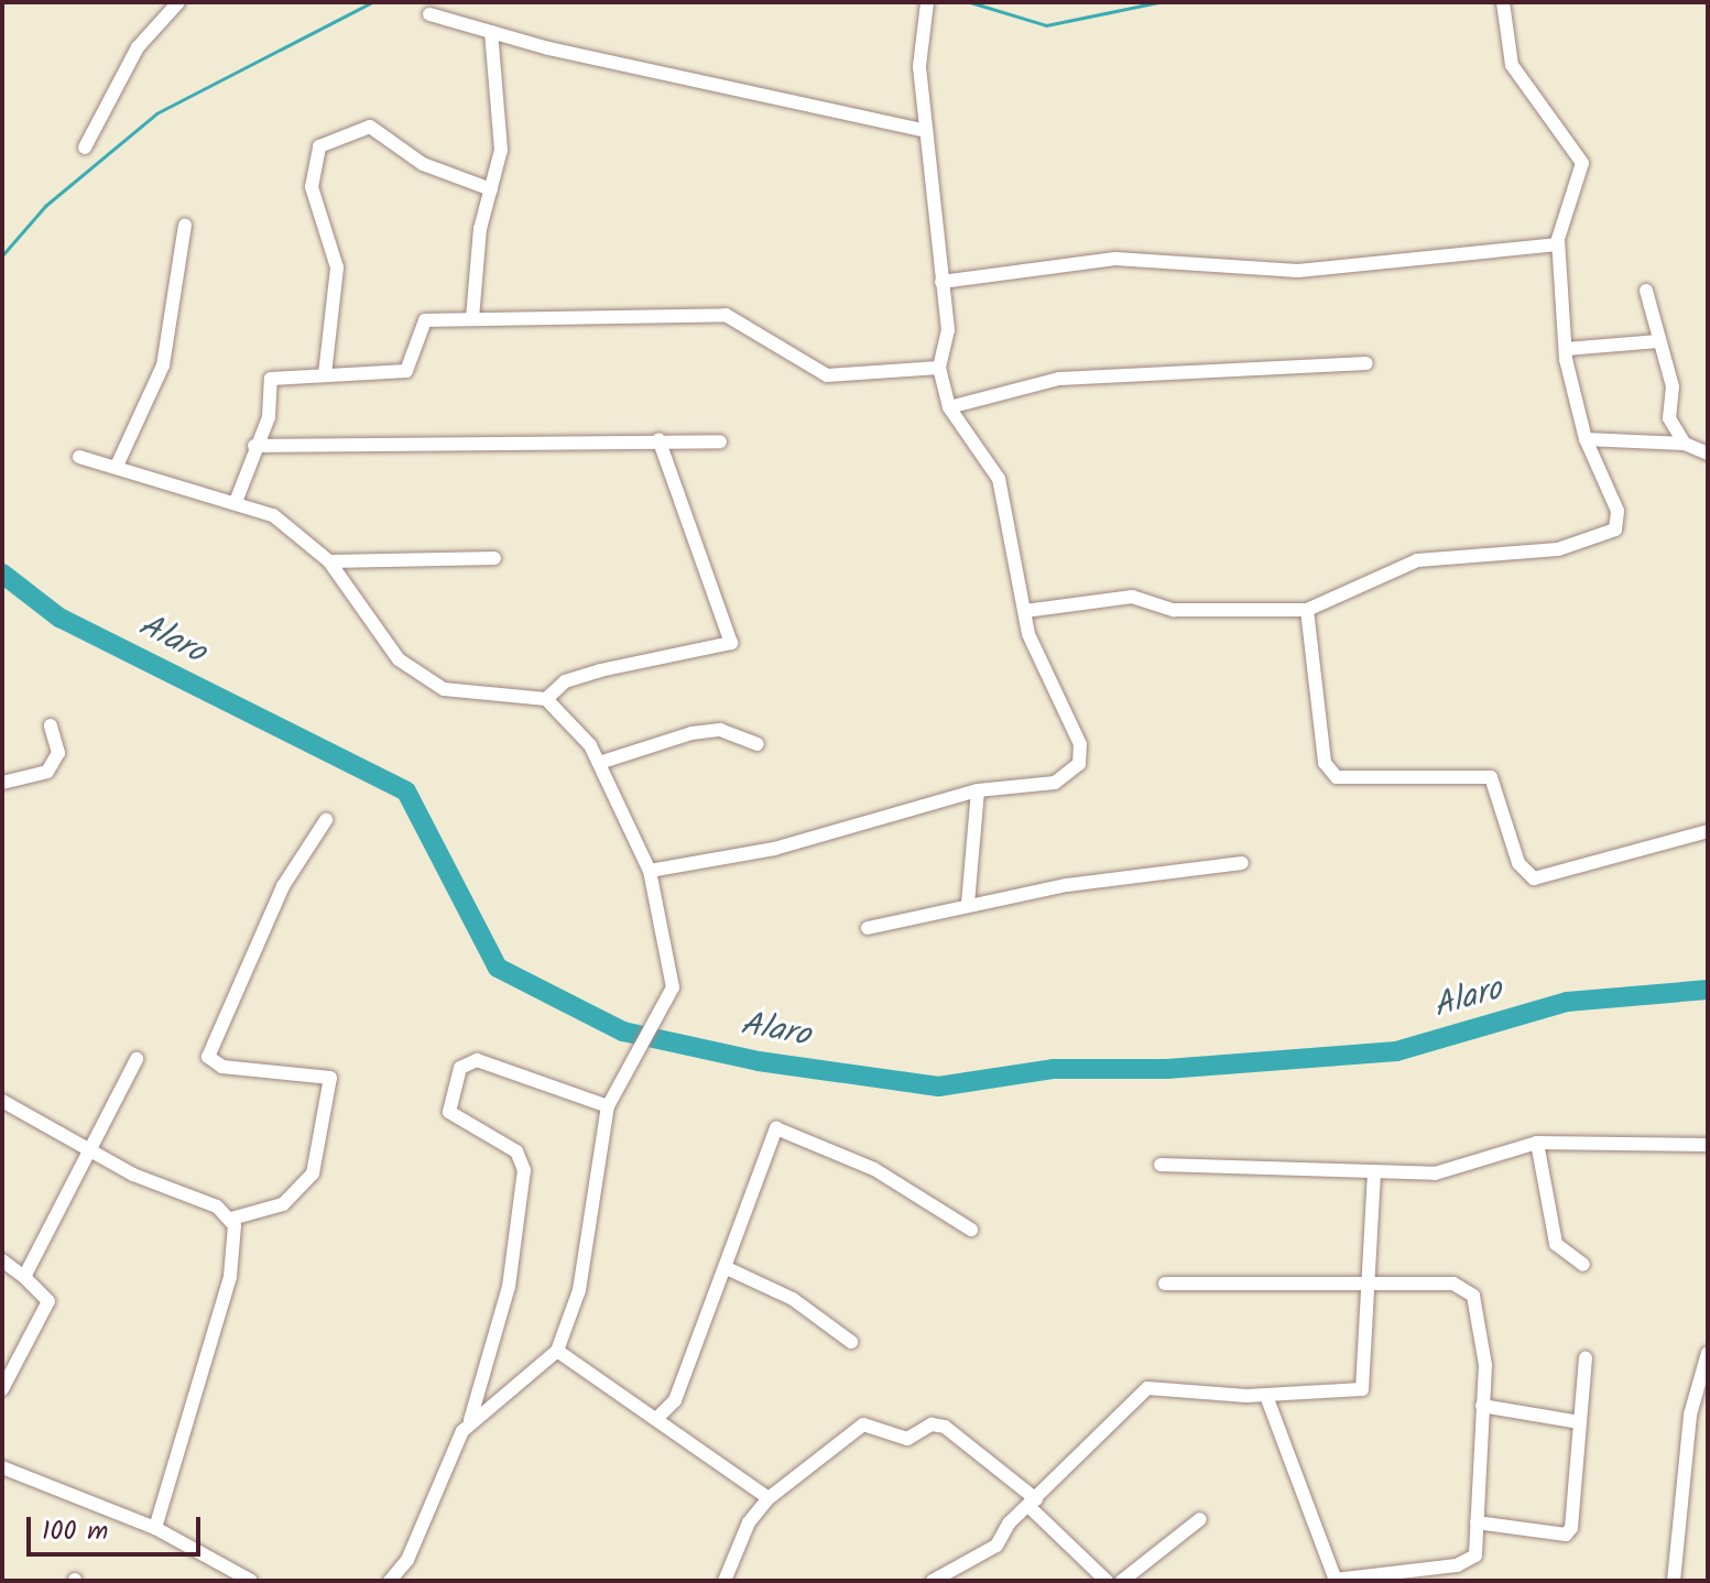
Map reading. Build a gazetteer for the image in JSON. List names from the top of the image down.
{
  "water": ["Alaro"],
  "scale_bar": "100 m"
}
